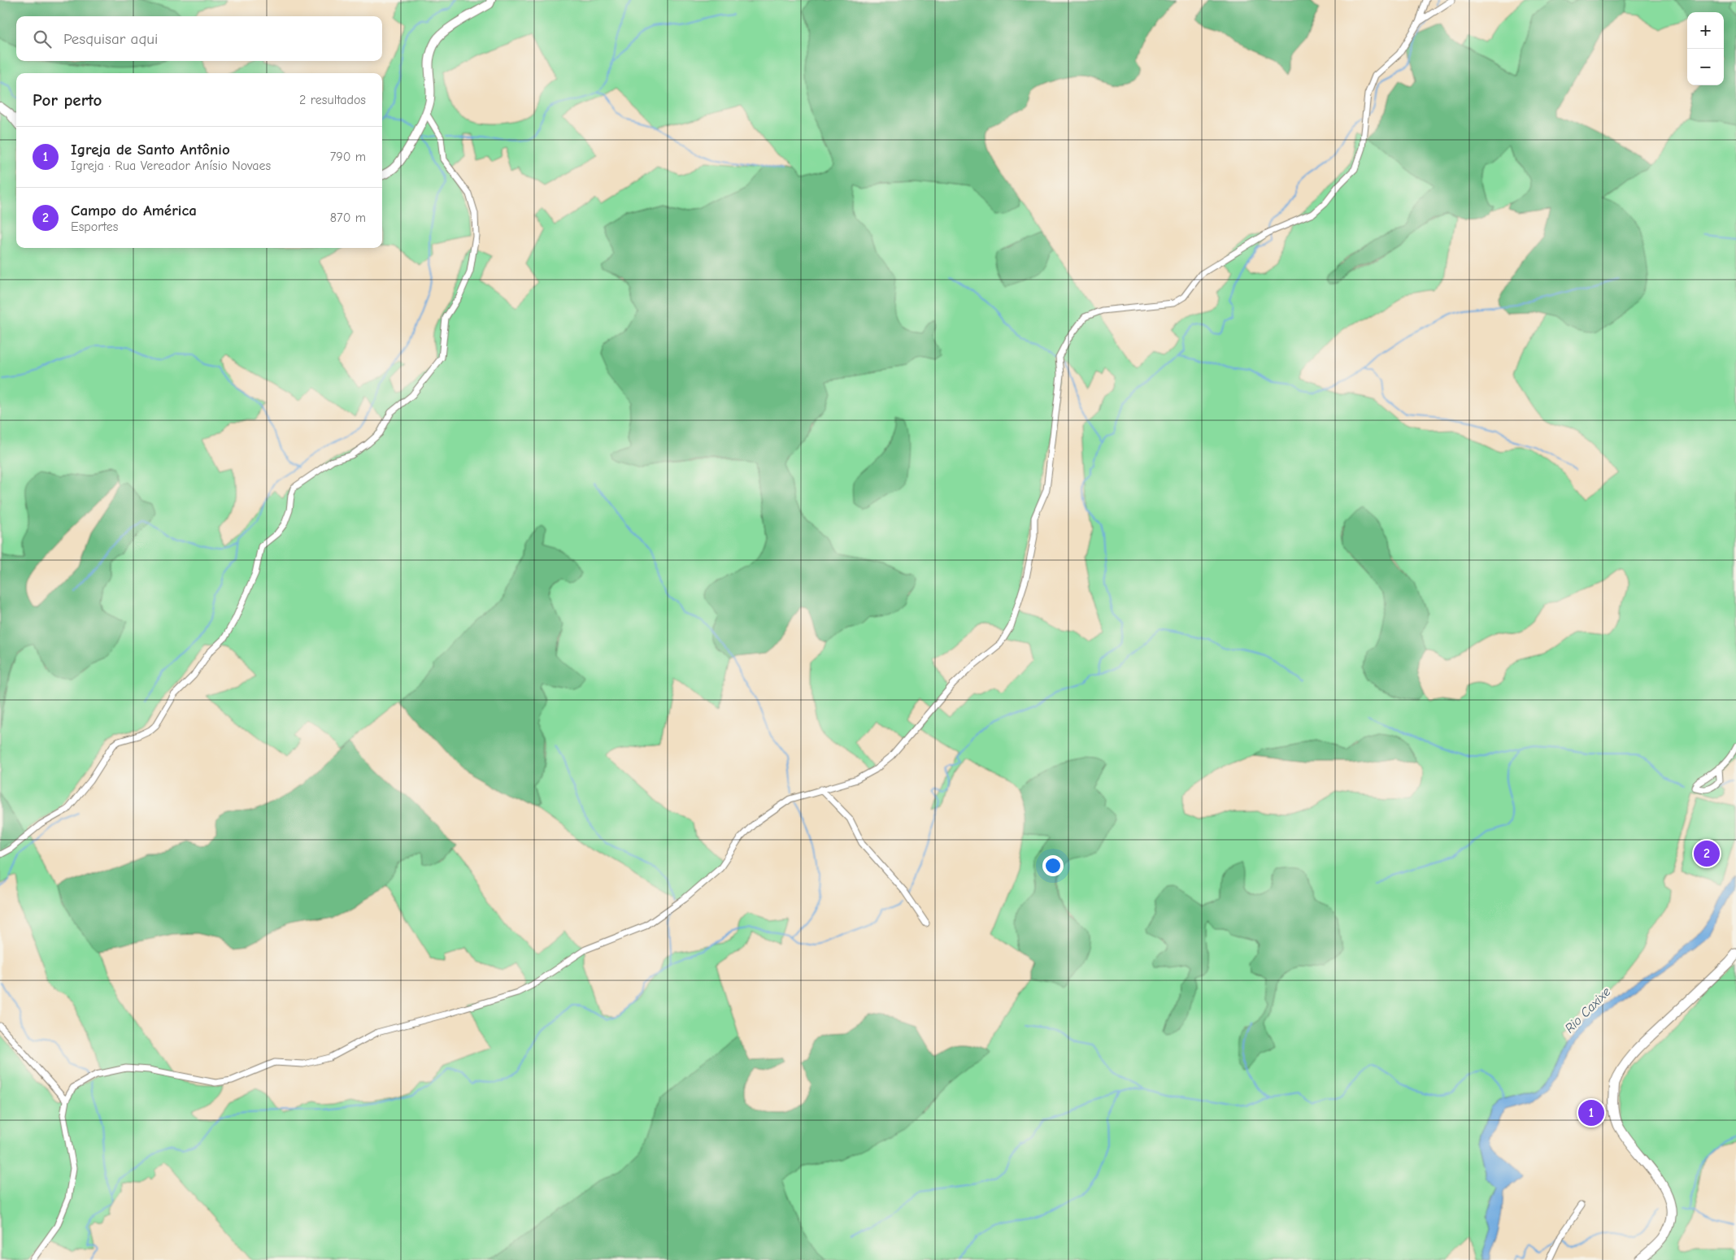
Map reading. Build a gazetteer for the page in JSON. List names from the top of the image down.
{
  "water": ["Rio Caxixe"],
  "page": {
    "map_buttons": ["+", "−"],
    "search": "Pesquisar aqui",
    "heading": ["Por perto", "2 resultados"],
    "list": [
      {
        "mark": "1",
        "name": "Igreja de Santo Antônio",
        "note": "Igreja · Rua Vereador Anísio Novaes",
        "value": "790 m"
      },
      {
        "mark": "2",
        "name": "Campo do América",
        "note": "Esportes",
        "value": "870 m"
      }
    ],
    "pins": ["2", "1"]
  }
}
